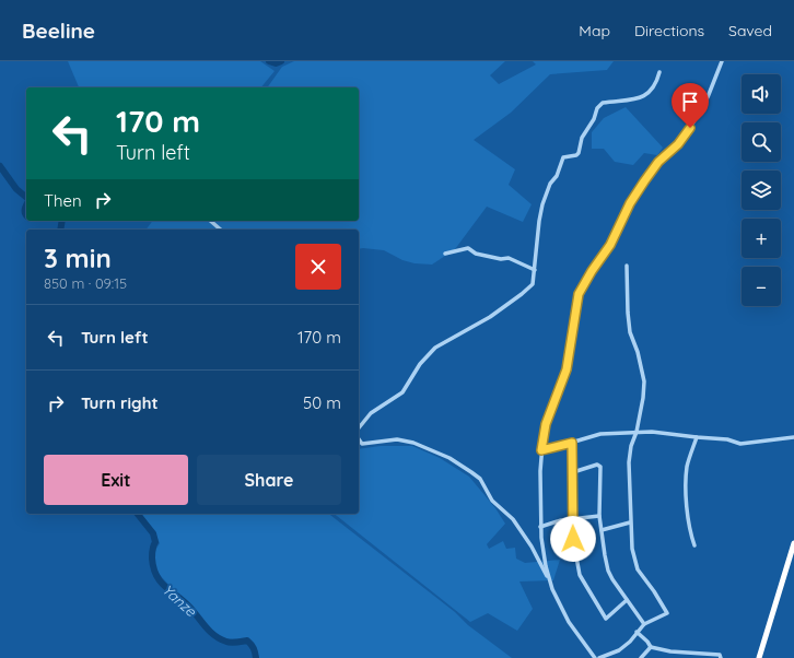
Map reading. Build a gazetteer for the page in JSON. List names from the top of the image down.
{
  "water": ["Yanze"],
  "page": {
    "header": "Beeline",
    "nav": ["Map", "Directions", "Saved"],
    "map_buttons": ["+", "−"],
    "turn": ["170 m", "Turn left"],
    "then": "Then",
    "heading": ["3 min", "850 m · 09:15"],
    "list": [
      {
        "name": "Turn left",
        "value": "170 m"
      },
      {
        "name": "Turn right",
        "value": "50 m"
      }
    ],
    "buttons": ["Exit", "Share"]
  }
}
